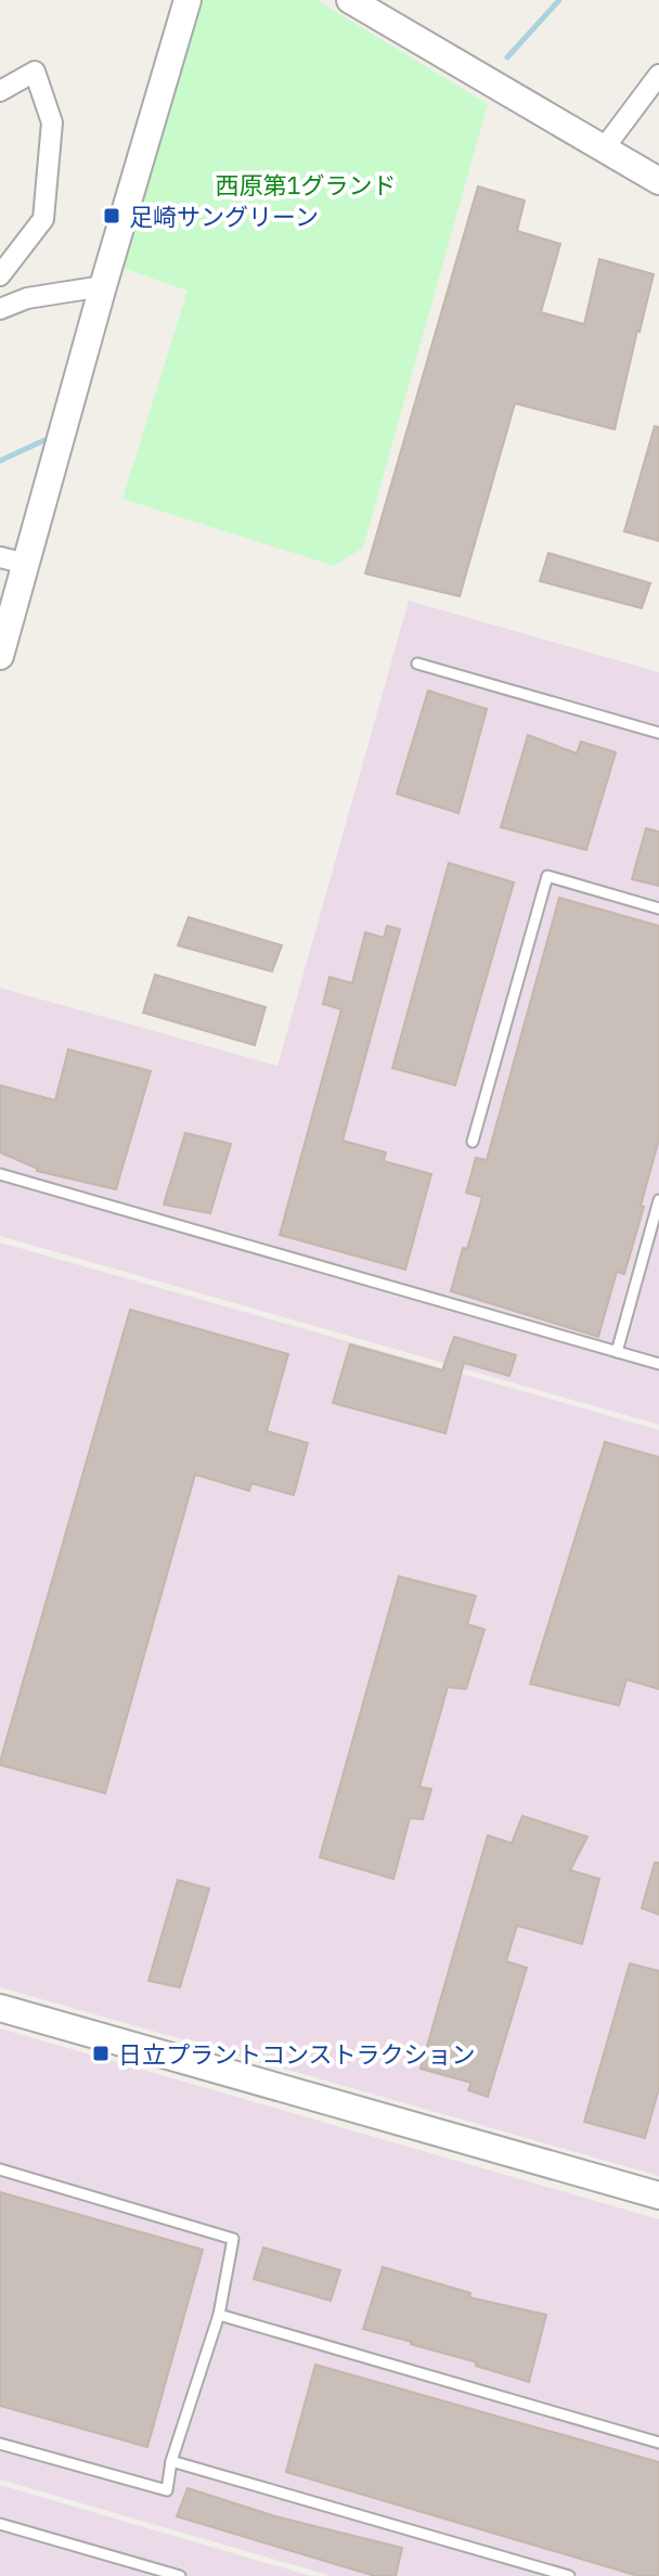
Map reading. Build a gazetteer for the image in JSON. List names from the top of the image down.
{
  "parks": ["西原第1グランド"],
  "places": {
    "transit": ["足崎サングリーン", "日立プラントコンストラクション"]
  }
}
